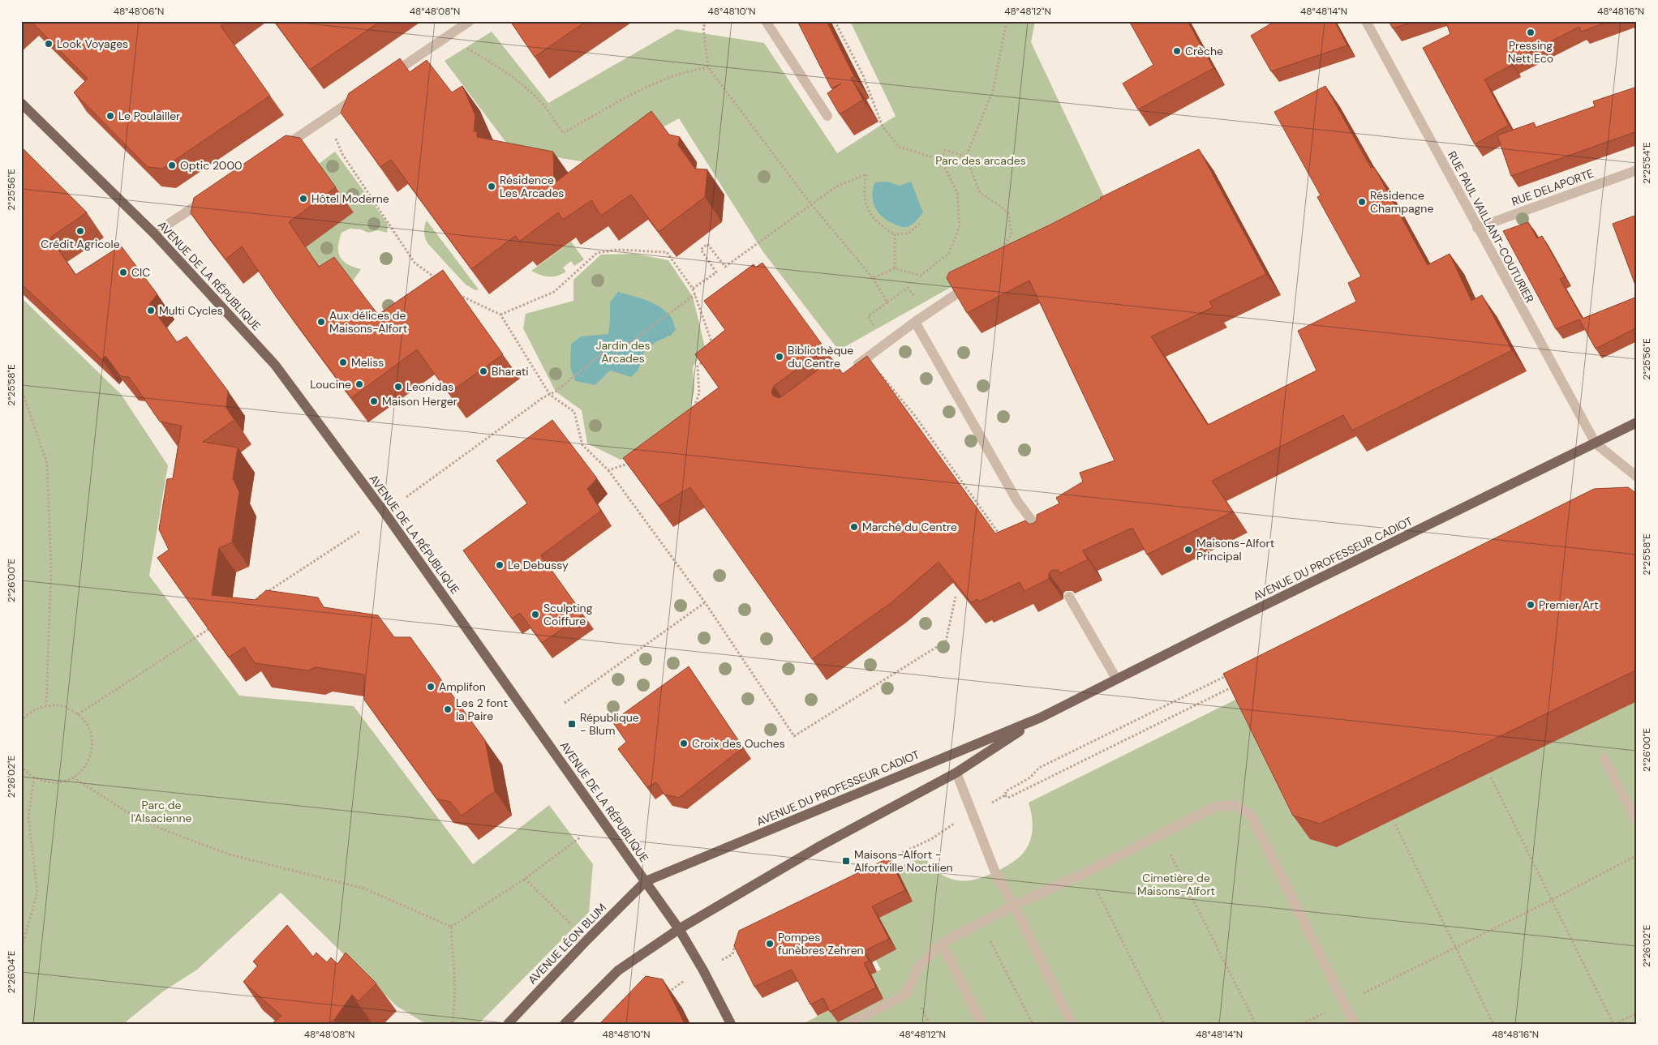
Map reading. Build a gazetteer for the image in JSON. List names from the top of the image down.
{
  "streets": {
    "main road": ["AVENUE DE LA RÉPUBLIQUE", "AVENUE DU PROFESSEUR CADIOT", "AVENUE LÉON BLUM"],
    "street": ["RUE DELAPORTE", "RUE PAUL VAILLANT-COUTURIER"]
  },
  "crossings": [
    ["RUE DELAPORTE", "RUE PAUL VAILLANT-COUTURIER"],
    ["RUE PAUL VAILLANT-COUTURIER", "AVENUE DU PROFESSEUR CADIOT"],
    ["AVENUE DE LA RÉPUBLIQUE", "AVENUE DU PROFESSEUR CADIOT"],
    ["AVENUE DE LA RÉPUBLIQUE", "AVENUE LÉON BLUM"],
    ["AVENUE DU PROFESSEUR CADIOT", "AVENUE LÉON BLUM"]
  ],
  "parks": [
    "Parc des arcades",
    "Jardin des Arcades",
    "Parc de l'Alsacienne",
    "Cimetière de Maisons-Alfort"
  ],
  "places": {
    "other": [
      "Pressing Nett Eco",
      "Look Voyages",
      "Crèche",
      "Le Poulailler",
      "Optic 2000",
      "Résidence Les Arcades",
      "Hôtel Moderne",
      "Résidence Champagne",
      "Crédit Agricole",
      "CIC",
      "Multi Cycles",
      "Aux délices de Maisons-Alfort",
      "Bibliothèque du Centre",
      "Meliss",
      "Bharati",
      "Loucine",
      "Leonidas",
      "Maison Herger",
      "Marché du Centre",
      "Maisons-Alfort Principal",
      "Le Debussy",
      "Premier Art",
      "Sculpting Coiffure",
      "Amplifon",
      "Les 2 font la Paire",
      "Croix des Ouches",
      "Pompes funèbres Zehren"
    ],
    "transit": ["République - Blum", "Maisons-Alfort - Alfortville Noctilien"]
  },
  "coordinates": [
    "48°48'06\"N",
    "48°48'08\"N",
    "48°48'10\"N",
    "48°48'12\"N",
    "48°48'14\"N",
    "48°48'16\"N",
    "2°25'54\"E",
    "2°25'56\"E",
    "2°25'58\"E",
    "2°26'00\"E",
    "2°26'02\"E",
    "2°26'04\"E"
  ]
}
